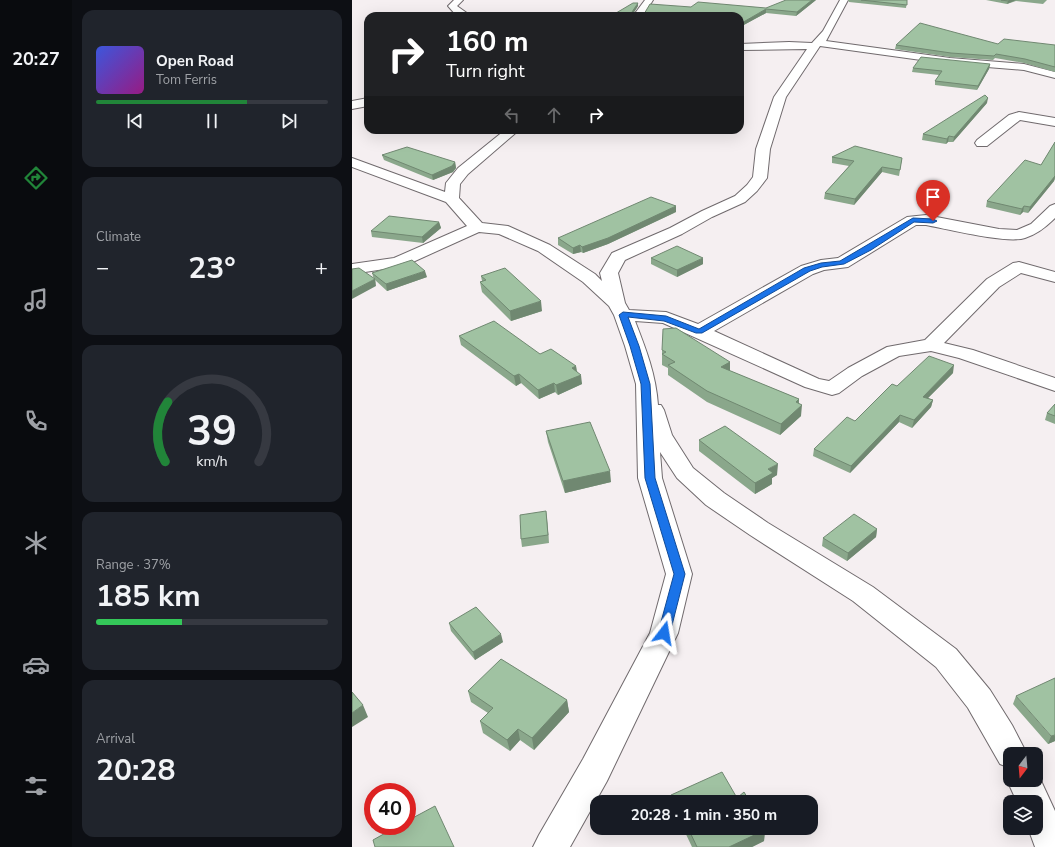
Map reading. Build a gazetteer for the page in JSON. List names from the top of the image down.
{
  "north": "bottom",
  "page": {
    "tabs": "20:27",
    "turn": ["160 m", "Turn right"],
    "song": ["Open Road", "Tom Ferris"],
    "tile": [
      "Climate",
      ["Range · 37%", "185 km"],
      ["Arrival", "20:28"]
    ],
    "heat": ["−", "23°", "+"],
    "limit": "40",
    "trip": "20:28 · 1 min · 350 m",
    "gauge": ["39", "km/h"]
  }
}
